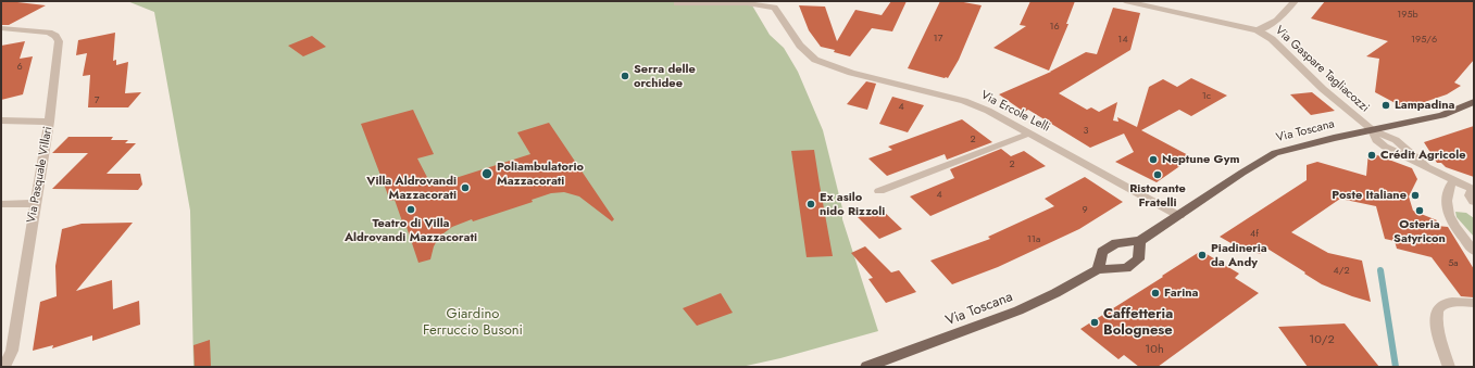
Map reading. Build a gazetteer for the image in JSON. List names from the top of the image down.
{
  "streets": {
    "main road": ["Via Toscana"],
    "street": ["Via Gaspare Tagliacozzi", "Via Ercole Lelli", "Via Pasquale Villari"]
  },
  "crossings": [
    ["Via Gaspare Tagliacozzi", "Via Toscana"],
    ["Via Ercole Lelli", "Via Toscana"]
  ],
  "parks": ["Giardino Ferruccio Busoni"],
  "places": [
    "Serra delle orchidee",
    "Lampadina",
    "Crédit Agricole",
    "Neptune Gym",
    "Poliambulatorio Mazzacorati",
    "Ristorante Fratelli",
    "Villa Aldrovandi Mazzacorati",
    "Poste Italiane",
    "Ex asilo nido Rizzoli",
    "Teatro di Villa Aldrovandi Mazzacorati",
    "Osteria Satyricon",
    "Piadineria da Andy",
    "Farina",
    "Caffetteria Bolognese"
  ],
  "house_numbers": [
    "195b",
    "16",
    "17",
    "14",
    "195/6",
    "6",
    "1c",
    "7",
    "4",
    "3",
    "2",
    "2",
    "4",
    "9",
    "4f",
    "11a",
    "5a",
    "4/2",
    "10/2",
    "10h"
  ]
}
